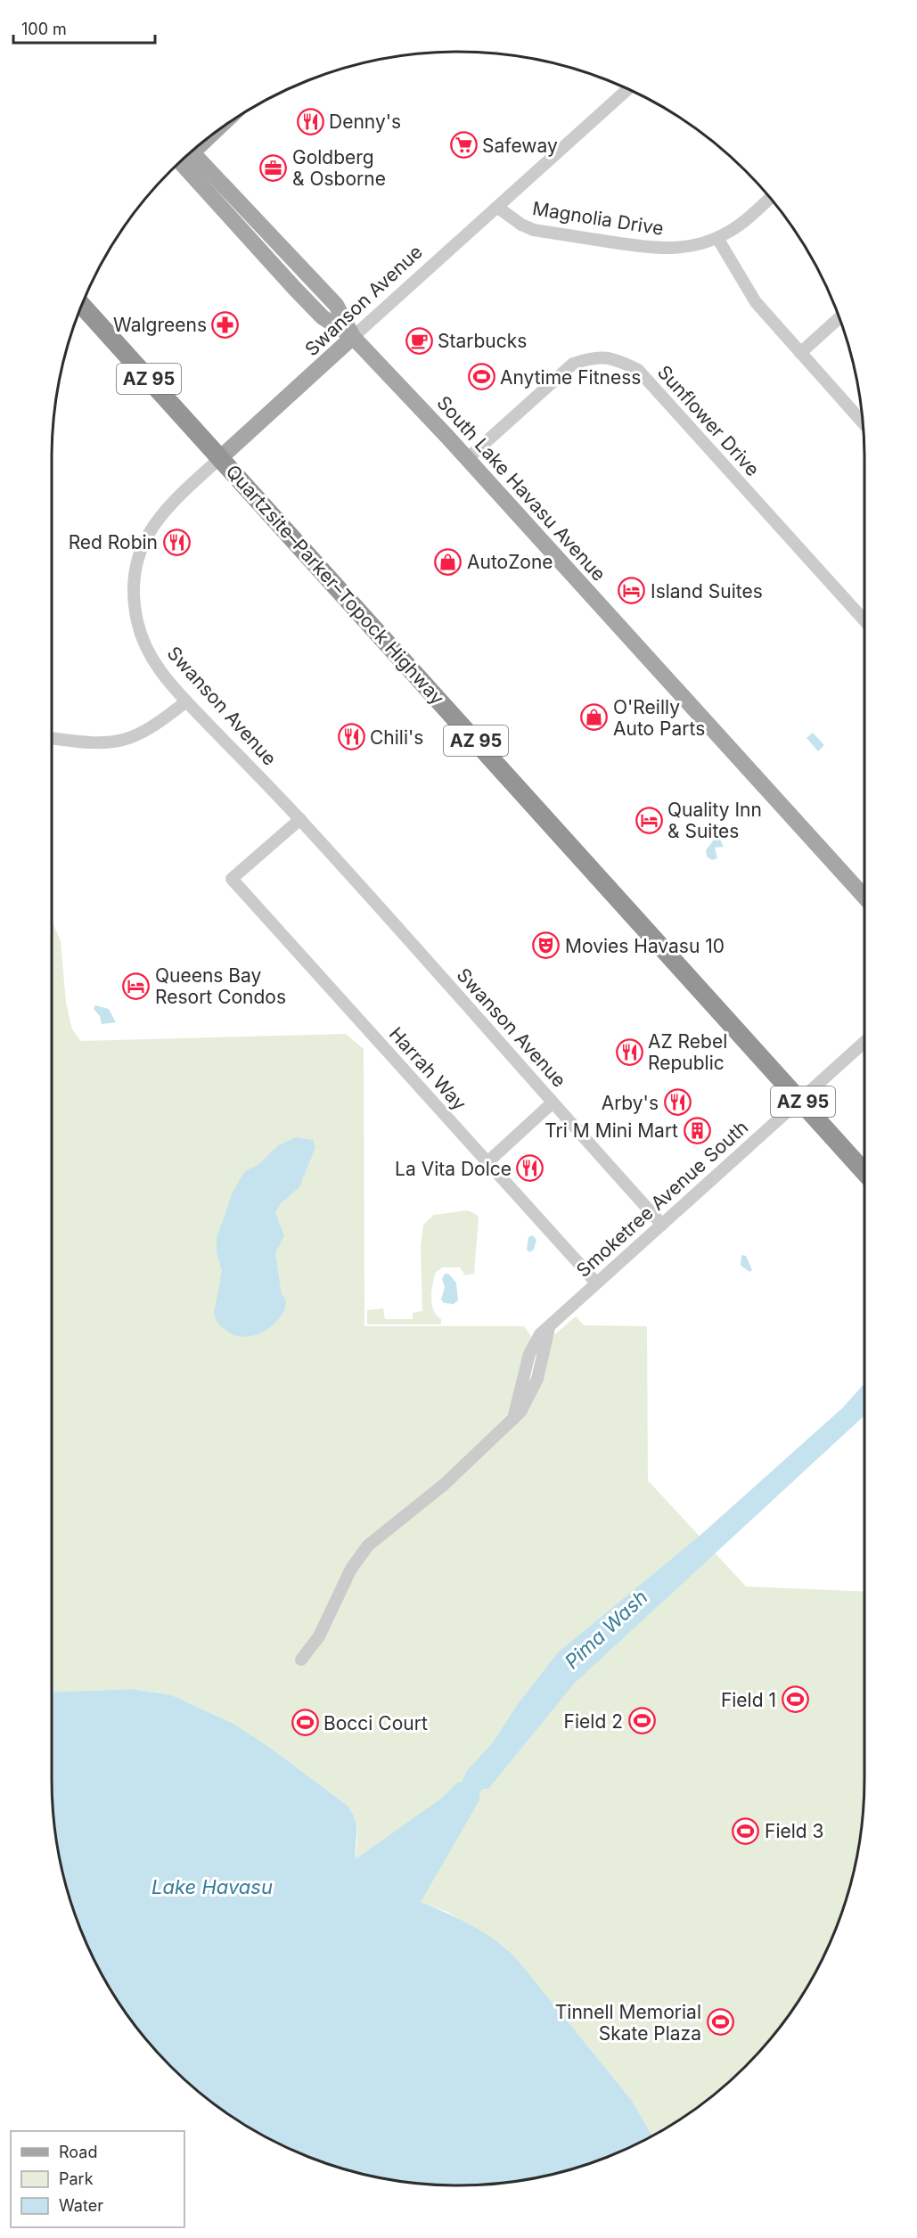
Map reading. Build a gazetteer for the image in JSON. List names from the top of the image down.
{
  "streets": {
    "highway": ["AZ 95", "Quartzsite–Parker–Topock Highway"],
    "main road": ["Swanson Avenue", "South Lake Havasu Avenue"],
    "street": [
      "Magnolia Drive",
      "Sunflower Drive",
      "Harrah Way",
      "Smoketree Avenue South"
    ]
  },
  "crossings": [
    ["Magnolia Drive", "Swanson Avenue"],
    ["Swanson Avenue", "South Lake Havasu Avenue"],
    ["Swanson Avenue", "Quartzsite–Parker–Topock Highway"],
    ["Swanson Avenue", "Harrah Way"],
    ["Swanson Avenue", "Smoketree Avenue South"],
    ["Sunflower Drive", "South Lake Havasu Avenue"],
    ["Quartzsite–Parker–Topock Highway", "Smoketree Avenue South"],
    ["Harrah Way", "Smoketree Avenue South"]
  ],
  "water": ["Pima Wash", "Lake Havasu"],
  "places": {
    "restaurant": [
      "Denny's",
      "Red Robin",
      "Chili's",
      "AZ Rebel Republic",
      "Arby's",
      "La Vita Dolce"
    ],
    "supermarket": ["Safeway"],
    "office": ["Goldberg & Osborne"],
    "pharmacy": ["Walgreens"],
    "cafe": ["Starbucks"],
    "sports": [
      "Anytime Fitness",
      "Field 1",
      "Field 2",
      "Bocci Court",
      "Field 3",
      "Tinnell Memorial Skate Plaza"
    ],
    "shop": ["AutoZone", "O'Reilly Auto Parts"],
    "hotel": ["Island Suites", "Quality Inn & Suites", "Queens Bay Resort Condos"],
    "theatre": ["Movies Havasu 10"],
    "building": ["Tri M Mini Mart"]
  },
  "legend": ["Road", "Park", "Water"],
  "scale_bar": "100 m"
}
